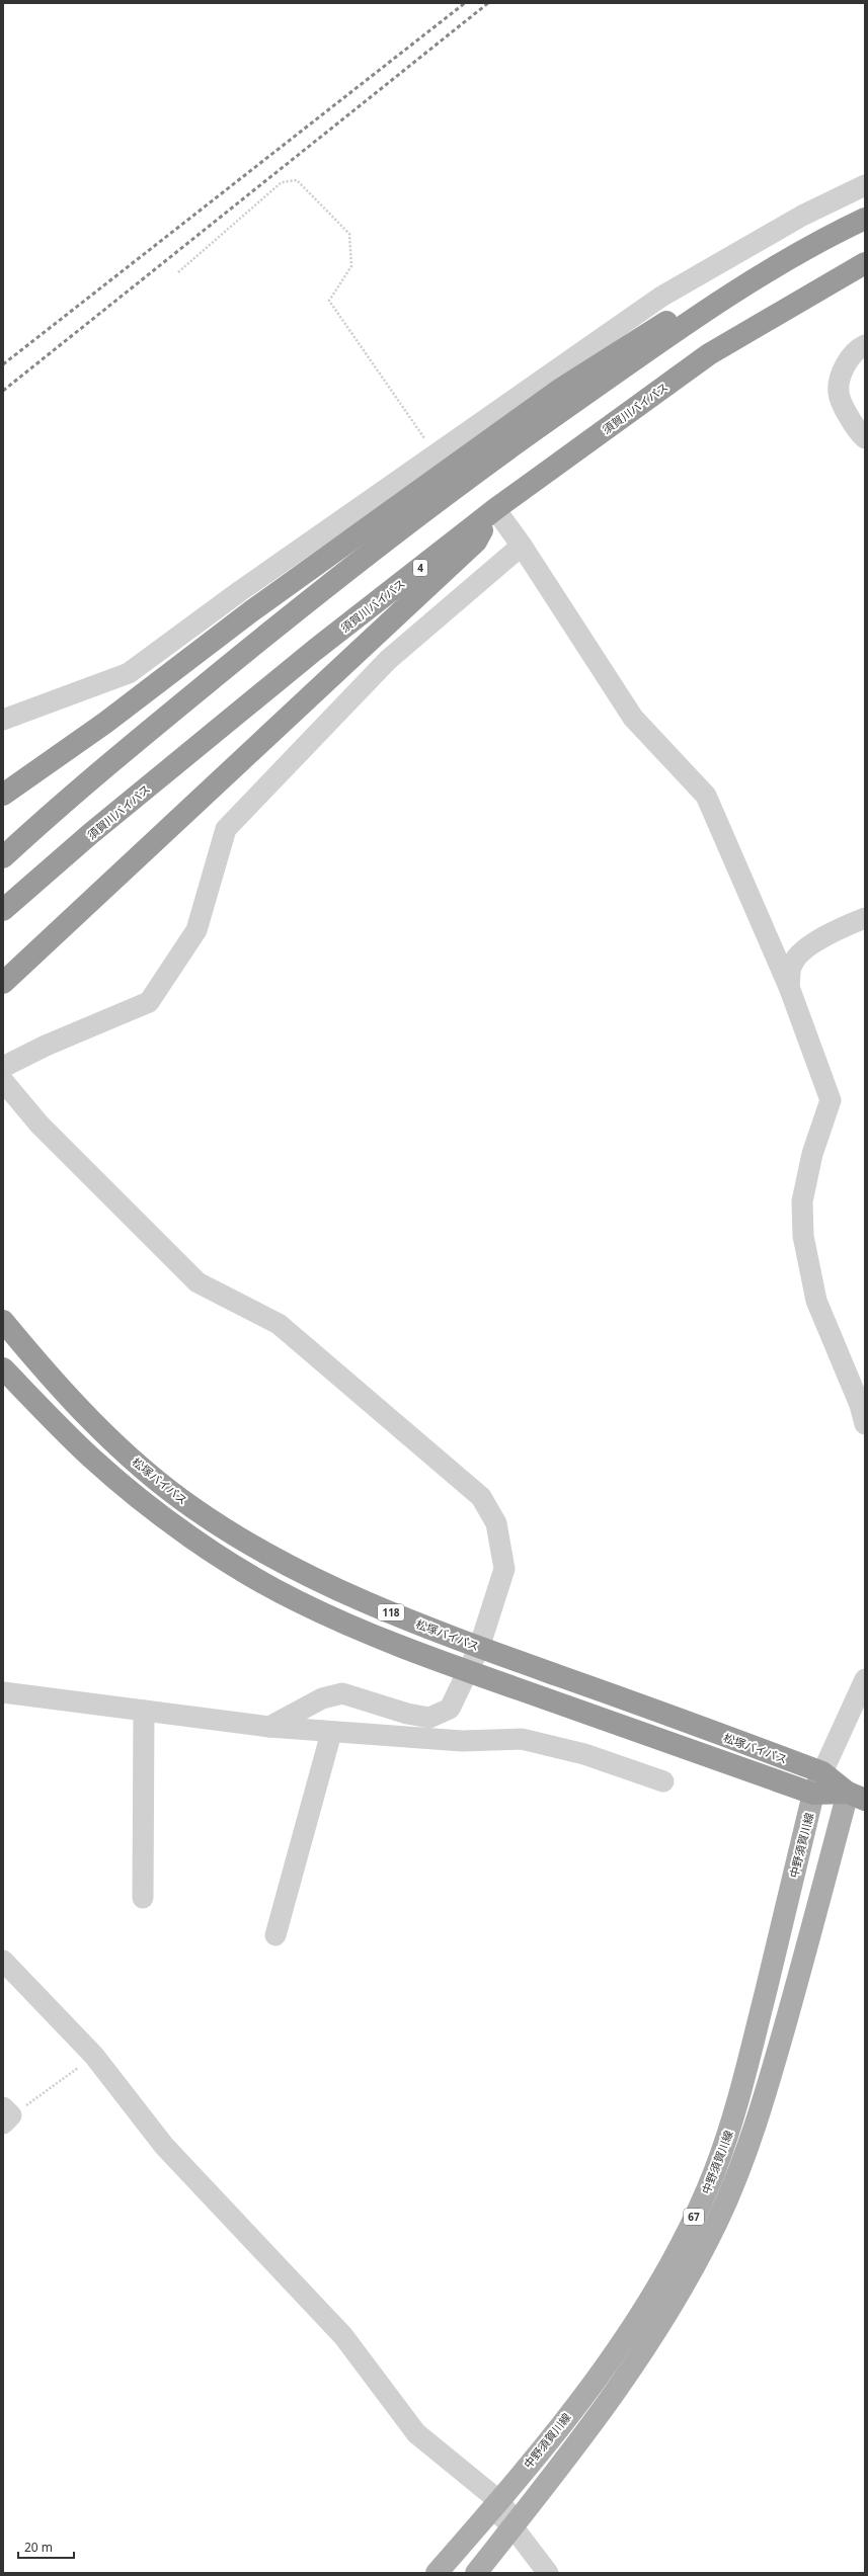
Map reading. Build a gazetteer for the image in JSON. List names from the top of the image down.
{
  "streets": {
    "highway": [
      "須賀川バイパス",
      "4",
      "松塚バイパス",
      "118"
    ],
    "main road": ["中野須賀川線", "67"]
  },
  "crossings": [
    ["松塚バイパス", "中野須賀川線"]
  ],
  "scale_bar": "20 m"
}
